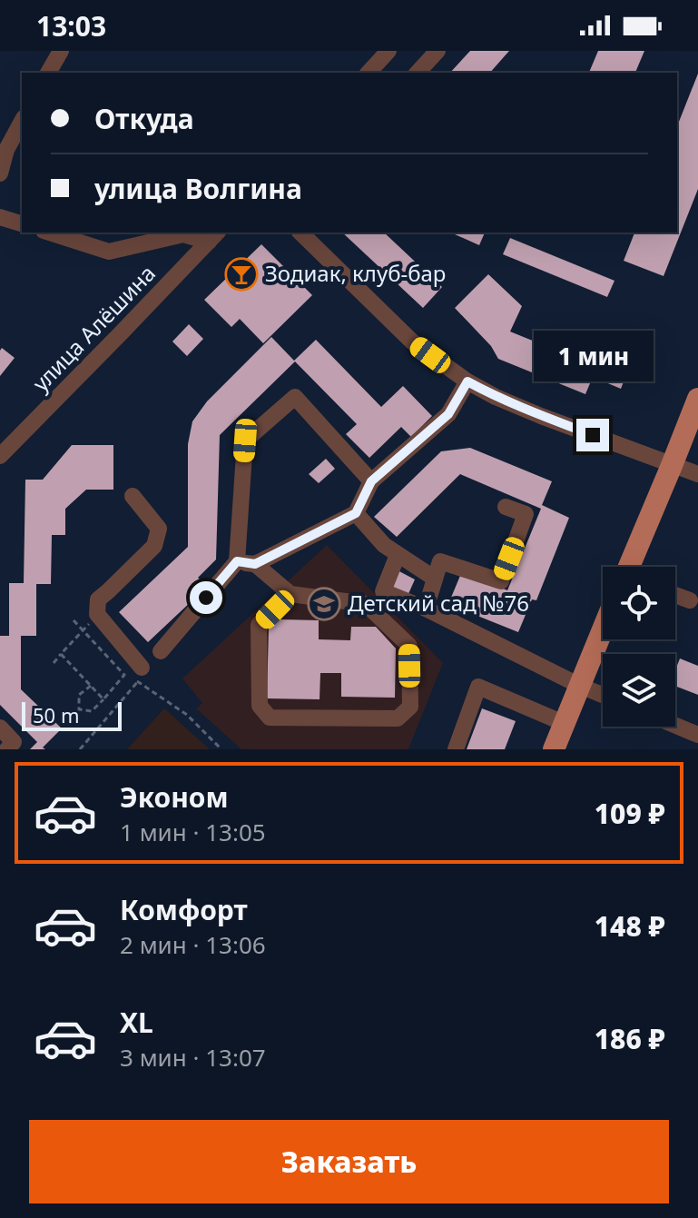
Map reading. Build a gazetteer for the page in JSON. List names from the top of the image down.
{
  "streets": {
    "street": ["улица Алёшина"]
  },
  "places": {
    "bar": ["Зодиак, клуб-бар"],
    "school or university": ["Детский сад №76"]
  },
  "scale_bar": "50 m",
  "page": {
    "status": "13:03",
    "banner": ["Откуда", "улица Волгина"],
    "bubble": "1 мин",
    "scale": "50 m",
    "list": [
      {
        "name": "Эконом",
        "note": "1 мин · 13:05",
        "value": "109 ₽"
      },
      {
        "name": "Комфорт",
        "note": "2 мин · 13:06",
        "value": "148 ₽"
      },
      {
        "name": "XL",
        "note": "3 мин · 13:07",
        "value": "186 ₽"
      }
    ],
    "buttons": "Заказать"
  }
}
